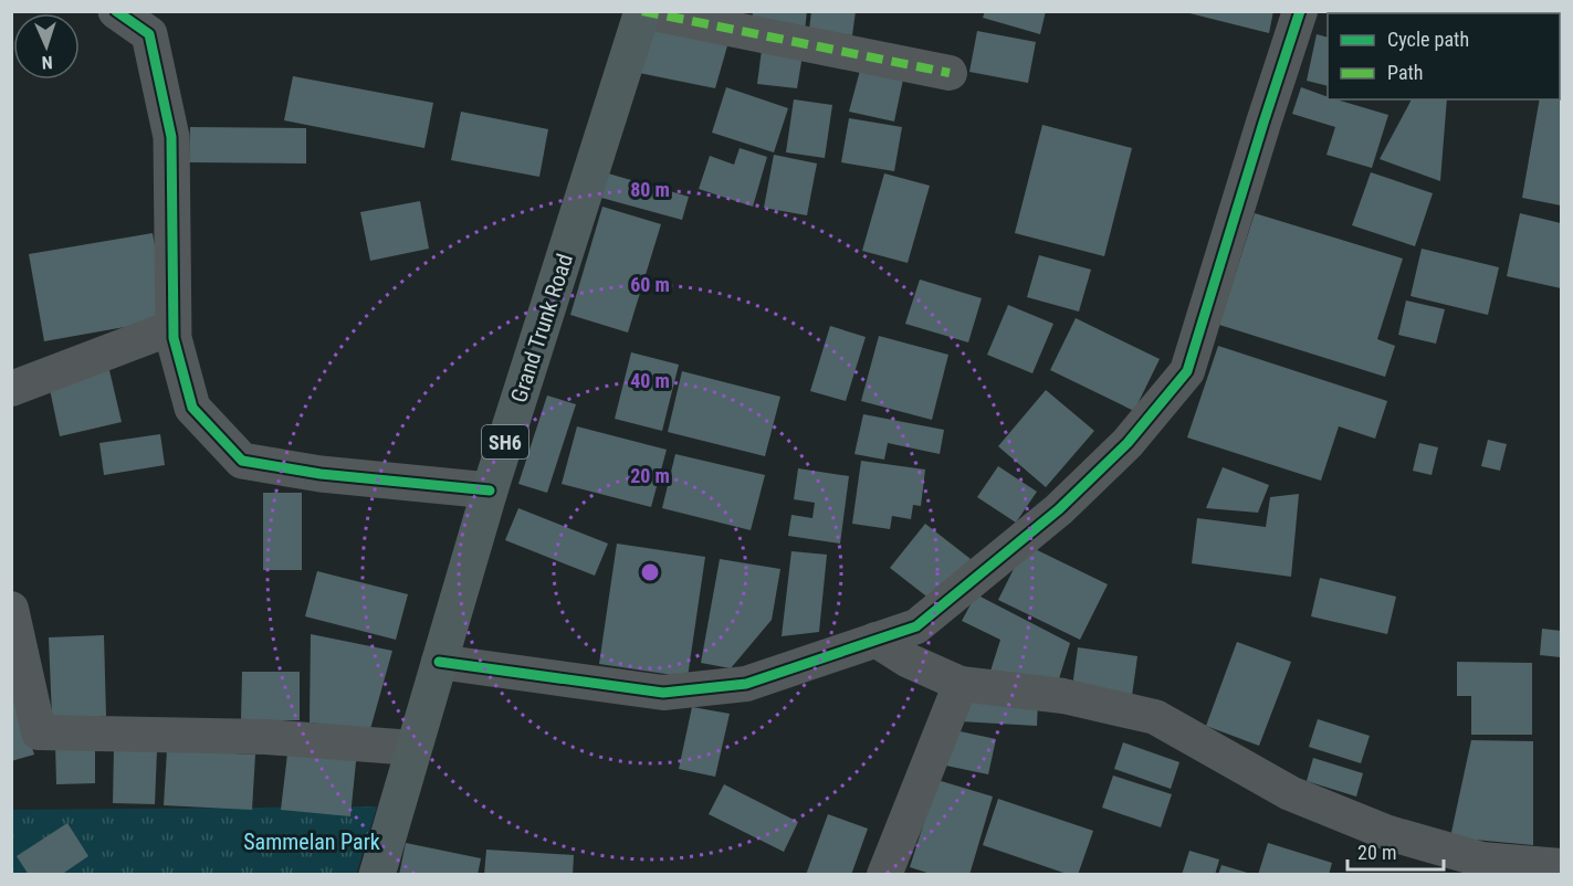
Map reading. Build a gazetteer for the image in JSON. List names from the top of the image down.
{
  "streets": {
    "main road": ["Grand Trunk Road", "SH6"]
  },
  "parks": ["Sammelan Park"],
  "legend": ["Cycle path", "Path"],
  "scale_bar": "20 m",
  "north": "bottom",
  "rings": [
    "80 m",
    "60 m",
    "40 m",
    "20 m"
  ]
}
